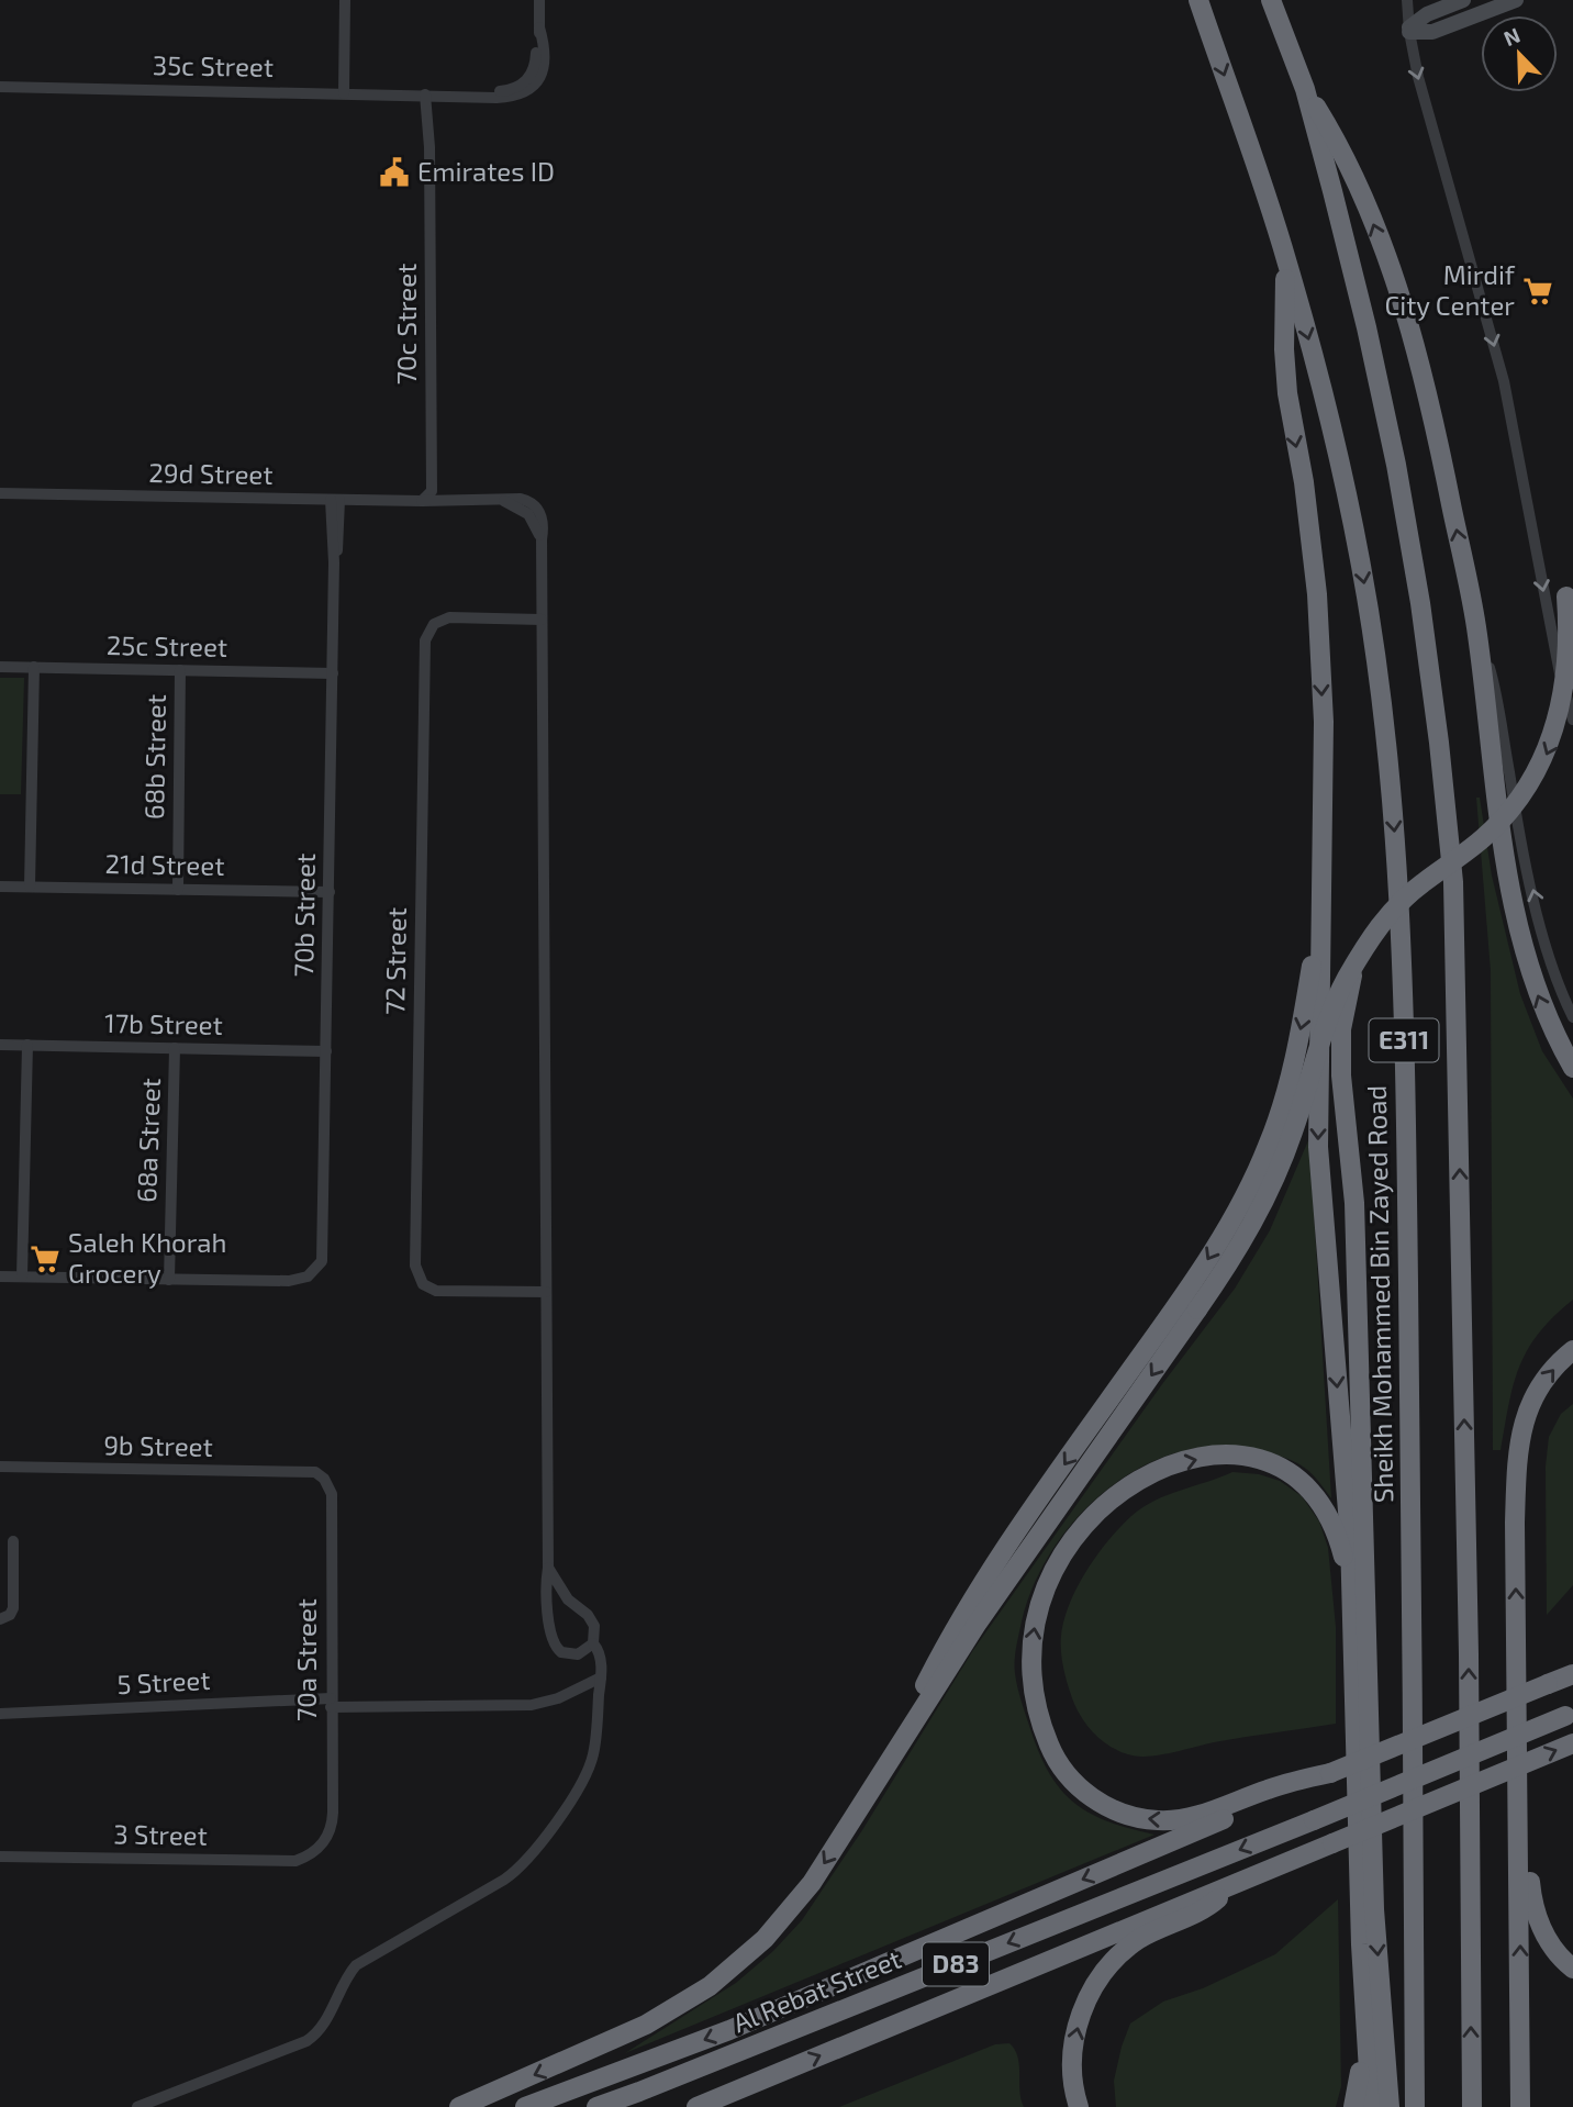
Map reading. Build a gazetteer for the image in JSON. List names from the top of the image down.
{
  "streets": {
    "highway": [
      "E311",
      "Sheikh Mohammed Bin Zayed Road",
      "D83",
      "Al Rebat Street"
    ],
    "street": [
      "35c Street",
      "70c Street",
      "29d Street",
      "25c Street",
      "68b Street",
      "21d Street",
      "70b Street",
      "72 Street",
      "17b Street",
      "68a Street",
      "9b Street",
      "70a Street",
      "5 Street",
      "3 Street"
    ]
  },
  "crossings": [
    ["35c Street", "70c Street"],
    ["70c Street", "29d Street"],
    ["29d Street", "70b Street"],
    ["29d Street", "72 Street"],
    ["25c Street", "68b Street"],
    ["25c Street", "70b Street"],
    ["68b Street", "21d Street"],
    ["21d Street", "70b Street"],
    ["70b Street", "17b Street"],
    ["70b Street", "68a Street"],
    ["17b Street", "68a Street"],
    ["9b Street", "70a Street"],
    ["70a Street", "5 Street"],
    ["70a Street", "3 Street"]
  ],
  "places": {
    "public building": ["Emirates ID"],
    "supermarket": ["Mirdif City Center", "Saleh Khorah Grocery"]
  },
  "north": "top left"
}
